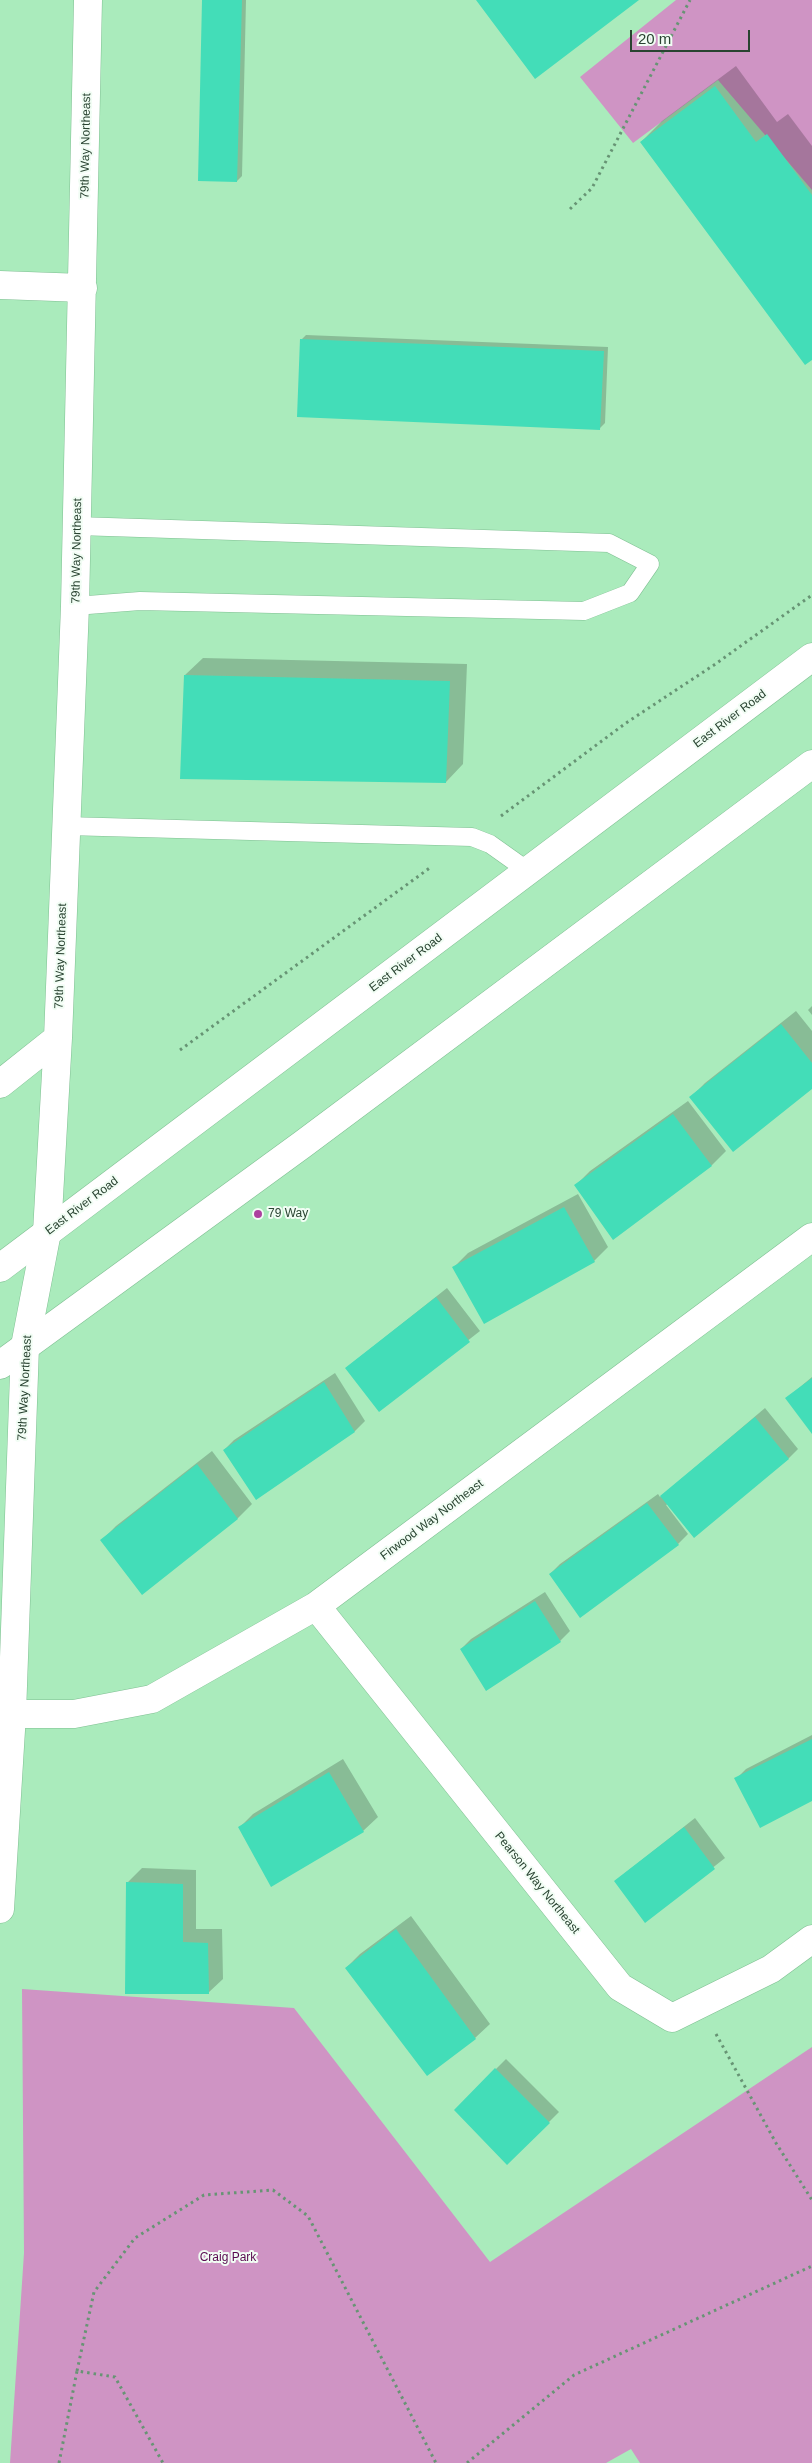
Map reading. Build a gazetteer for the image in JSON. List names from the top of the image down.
{
  "streets": {
    "street": [
      "79th Way Northeast",
      "East River Road",
      "Firwood Way Northeast",
      "Pearson Way Northeast"
    ]
  },
  "crossings": [
    ["79th Way Northeast", "East River Road"],
    ["79th Way Northeast", "Firwood Way Northeast"],
    ["Firwood Way Northeast", "Pearson Way Northeast"]
  ],
  "parks": ["Craig Park"],
  "places": ["79 Way"],
  "scale_bar": "20 m"
}
